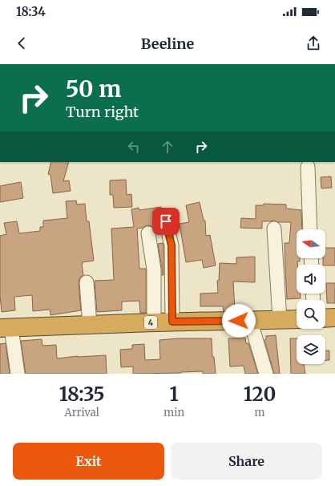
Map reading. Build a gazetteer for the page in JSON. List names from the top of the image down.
{
  "streets": {
    "highway": ["4"]
  },
  "north": "left",
  "page": {
    "status": "18:34",
    "header": "Beeline",
    "turn": ["50 m", "Turn right"],
    "eta": [
      "18:35",
      "Arrival",
      "1",
      "min",
      "120",
      "m"
    ],
    "buttons": ["Exit", "Share"]
  }
}
